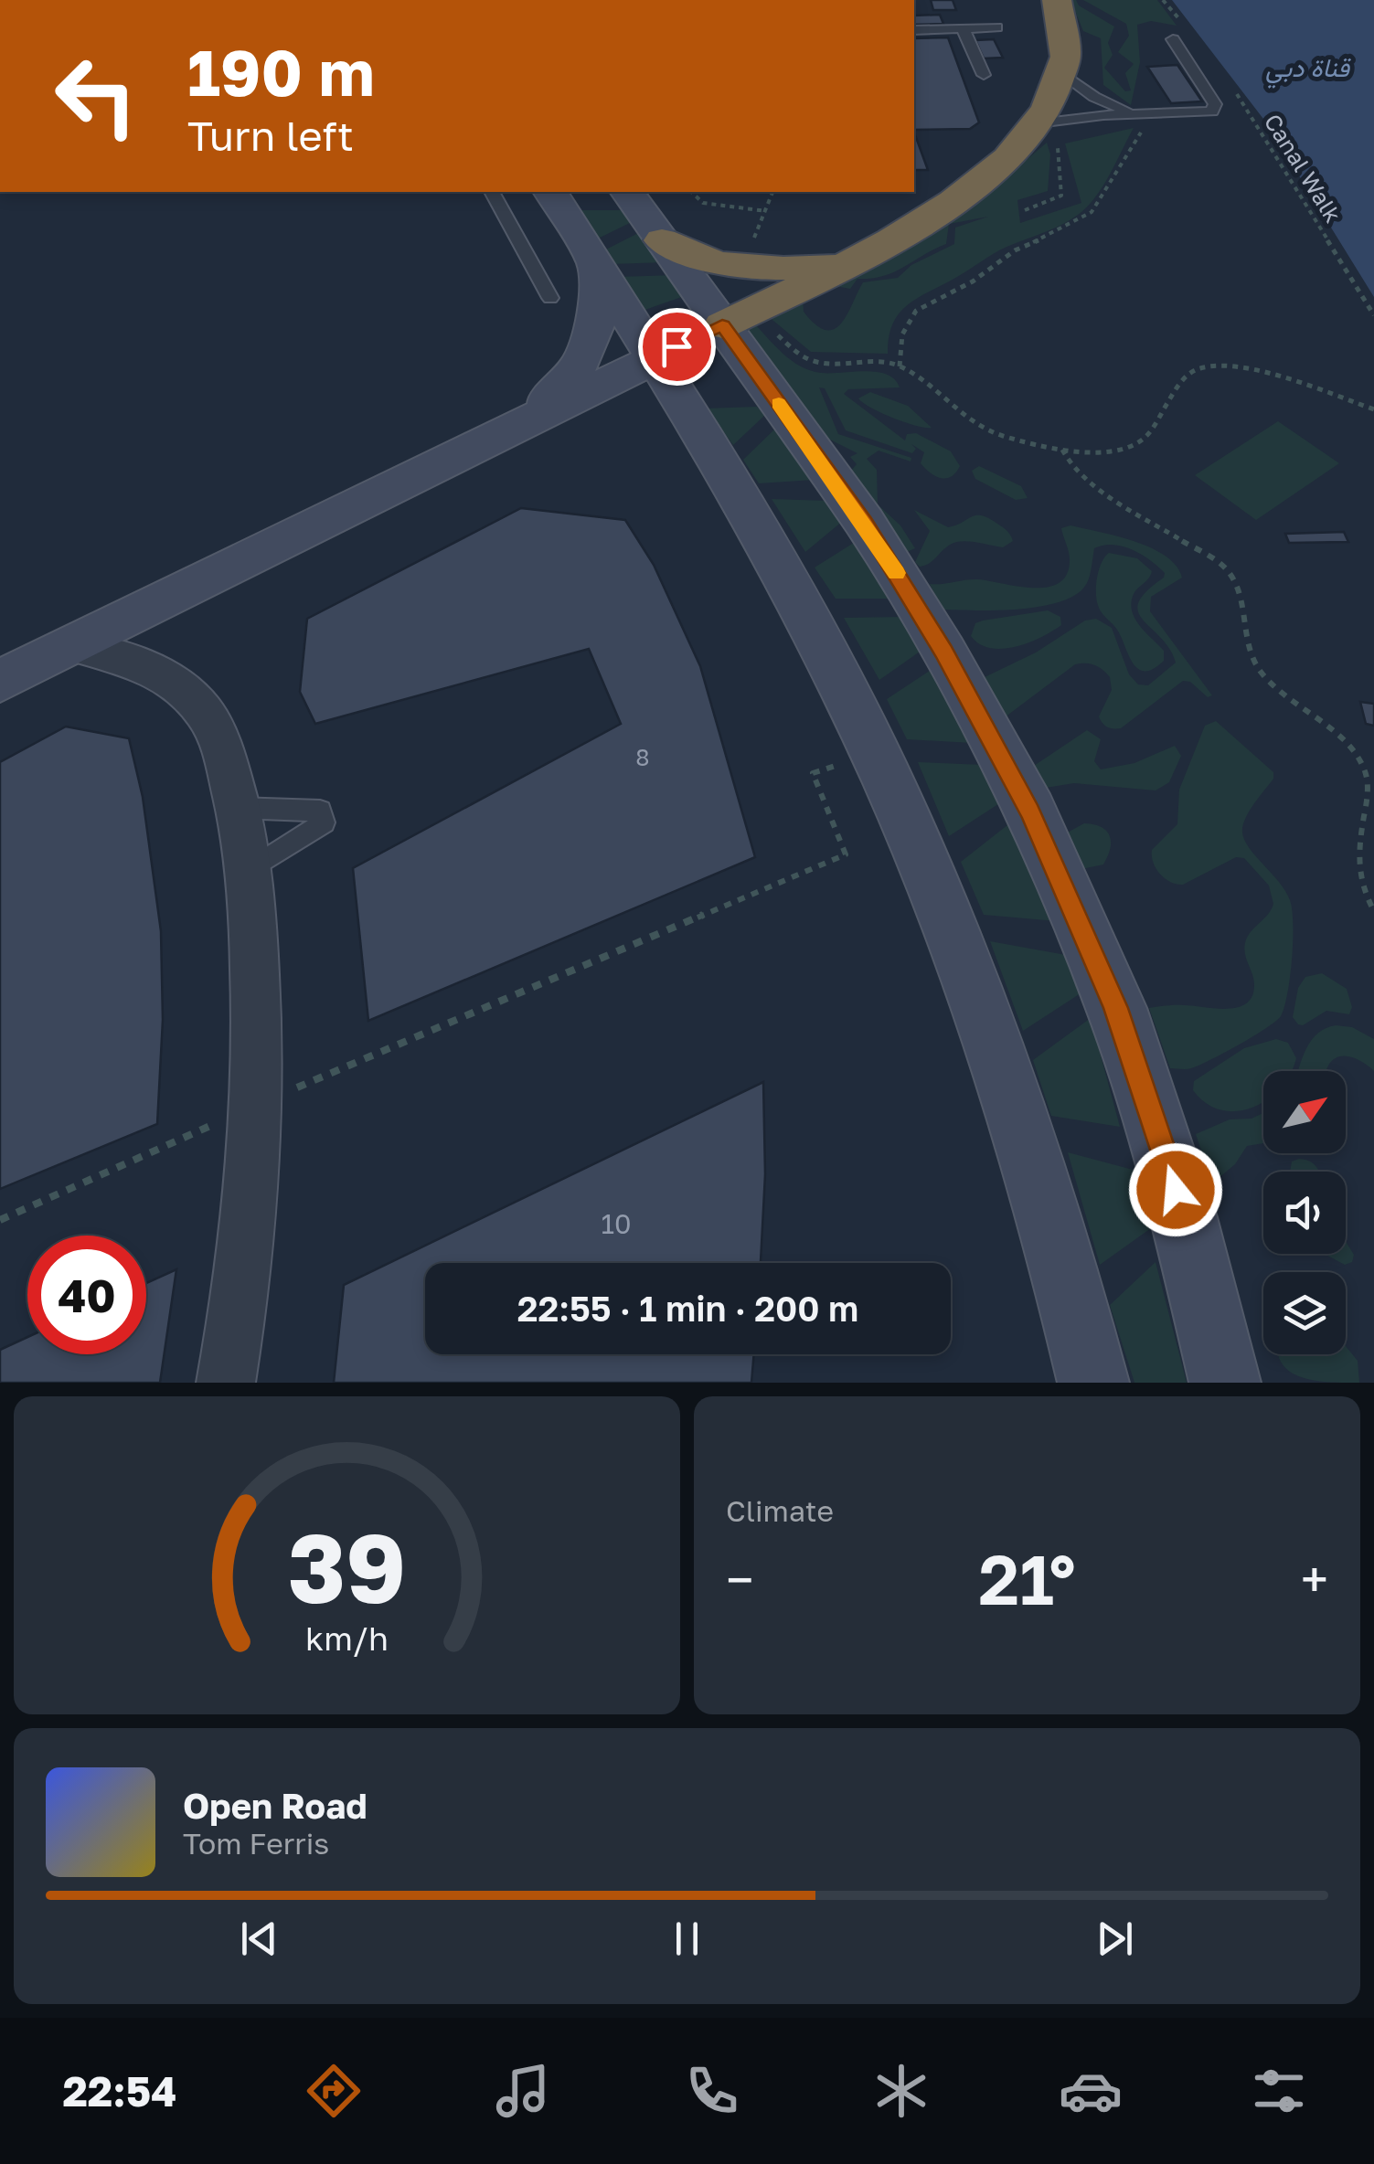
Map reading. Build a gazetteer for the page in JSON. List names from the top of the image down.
{
  "streets": {
    "path": ["Canal Walk"]
  },
  "water": ["قناة دبي"],
  "house_numbers": ["8", "10"],
  "north": "top right",
  "page": {
    "turn": ["190 m", "Turn left"],
    "limit": "40",
    "trip": "22:55 · 1 min · 200 m",
    "tile": "Climate",
    "heat": ["−", "21°", "+"],
    "song": ["Open Road", "Tom Ferris"],
    "tabs": "22:54",
    "gauge": ["39", "km/h"]
  }
}
